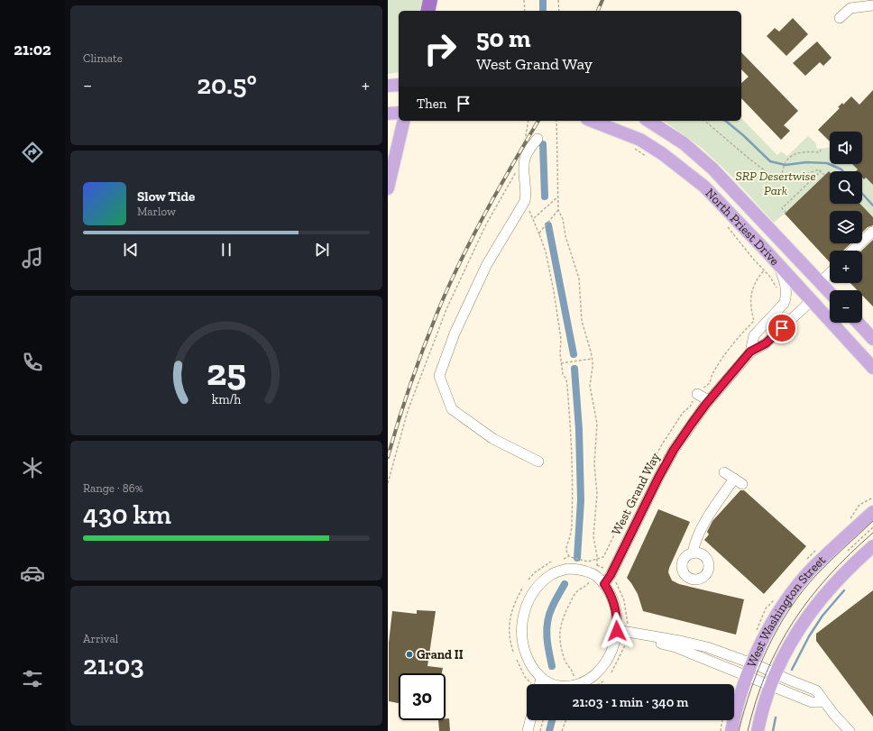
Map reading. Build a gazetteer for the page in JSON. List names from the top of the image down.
{
  "streets": {
    "main road": ["North Priest Drive", "West Washington Street"],
    "street": ["West Grand Way"]
  },
  "crossings": [
    ["North Priest Drive", "West Grand Way"]
  ],
  "parks": ["SRP Desertwise Park"],
  "places": ["Grand II"],
  "page": {
    "tabs": "21:02",
    "tile": [
      "Climate",
      ["Range · 86%", "430 km"],
      ["Arrival", "21:03"]
    ],
    "turn": ["50 m", "West Grand Way"],
    "heat": ["−", "20.5°", "+"],
    "then": "Then",
    "map_buttons": ["+", "−"],
    "song": ["Slow Tide", "Marlow"],
    "limit": "30",
    "trip": "21:03 · 1 min · 340 m",
    "gauge": ["25", "km/h"]
  }
}
